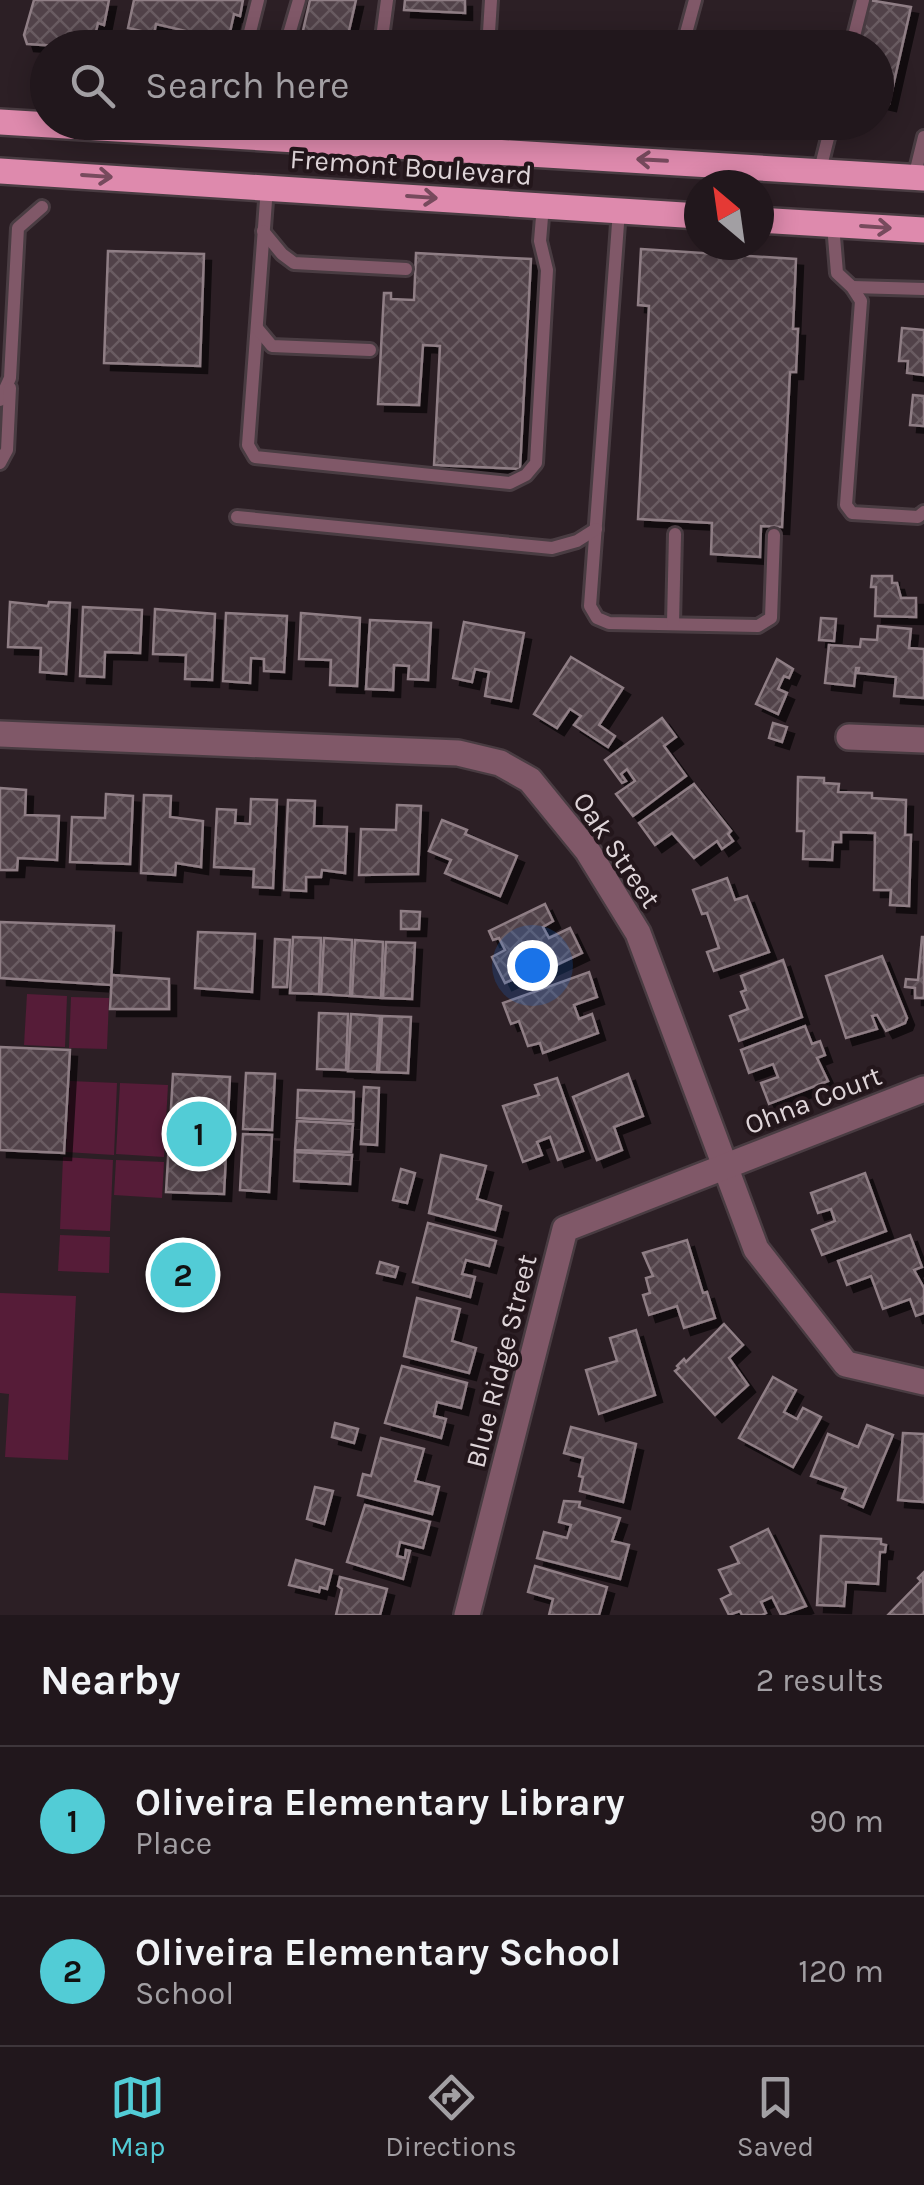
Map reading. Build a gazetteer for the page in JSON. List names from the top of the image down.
{
  "streets": {
    "main road": ["Fremont Boulevard"],
    "street": ["Oak Street", "Ohna Court", "Blue Ridge Street"]
  },
  "crossings": [
    ["Oak Street", "Ohna Court"],
    ["Oak Street", "Blue Ridge Street"],
    ["Ohna Court", "Blue Ridge Street"]
  ],
  "north": "top left",
  "page": {
    "search": "Search here",
    "pins": ["1", "2"],
    "heading": ["Nearby", "2 results"],
    "list": [
      {
        "mark": "1",
        "name": "Oliveira Elementary Library",
        "note": "Place",
        "value": "90 m"
      },
      {
        "mark": "2",
        "name": "Oliveira Elementary School",
        "note": "School",
        "value": "120 m"
      }
    ],
    "nav": ["Map", "Directions", "Saved"]
  }
}
